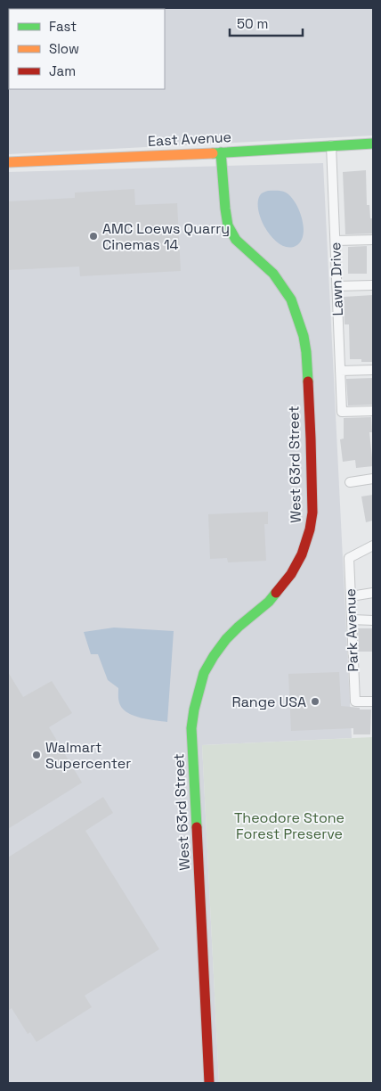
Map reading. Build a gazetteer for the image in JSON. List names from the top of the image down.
{
  "streets": {
    "street": [
      "East Avenue",
      "Lawn Drive",
      "West 63rd Street",
      "Park Avenue"
    ]
  },
  "crossings": [
    ["East Avenue", "Lawn Drive"],
    ["East Avenue", "West 63rd Street"]
  ],
  "parks": ["Theodore Stone Forest Preserve"],
  "places": ["AMC Loews Quarry Cinemas 14", "Range USA", "Walmart Supercenter"],
  "legend": ["Fast", "Slow", "Jam"],
  "scale_bar": "50 m"
}
